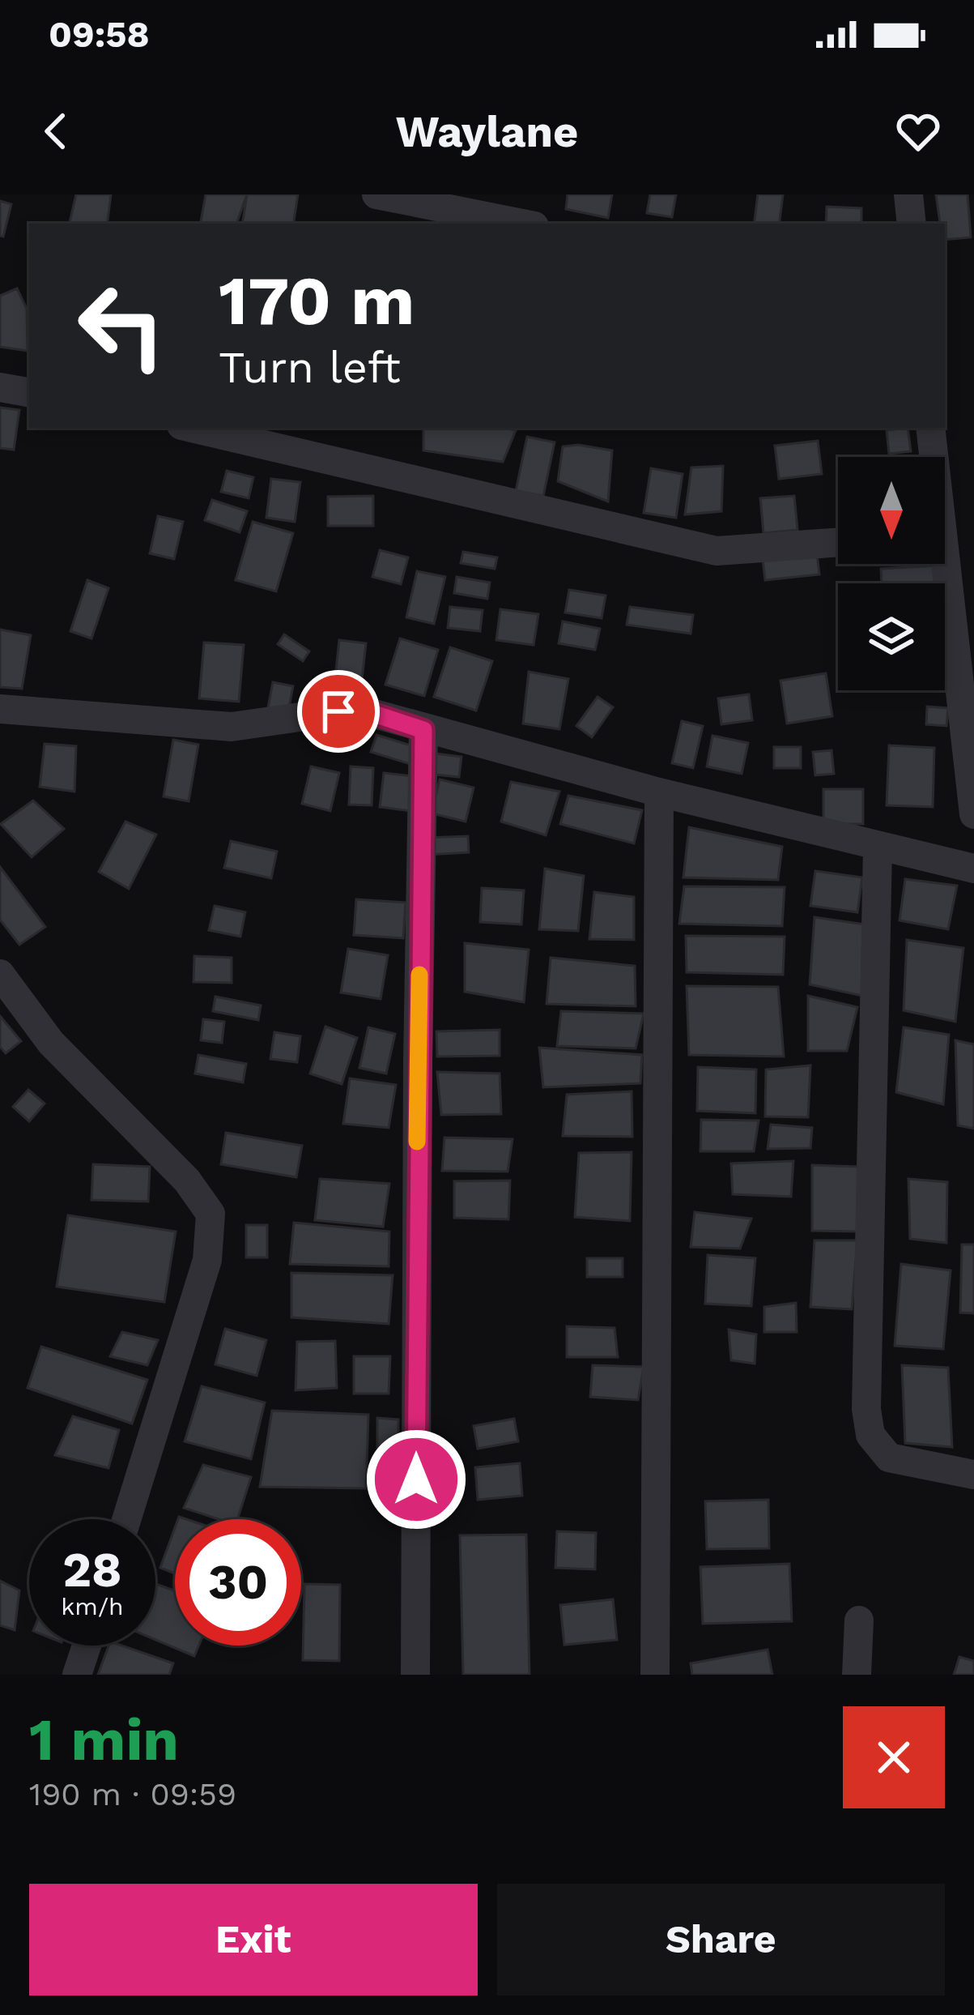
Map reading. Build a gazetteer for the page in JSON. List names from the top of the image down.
{
  "north": "bottom",
  "page": {
    "status": "09:58",
    "header": "Waylane",
    "turn": ["170 m", "Turn left"],
    "speed": "28 km/h",
    "limit": "30",
    "heading": ["1 min", "190 m · 09:59"],
    "buttons": ["Exit", "Share"]
  }
}
